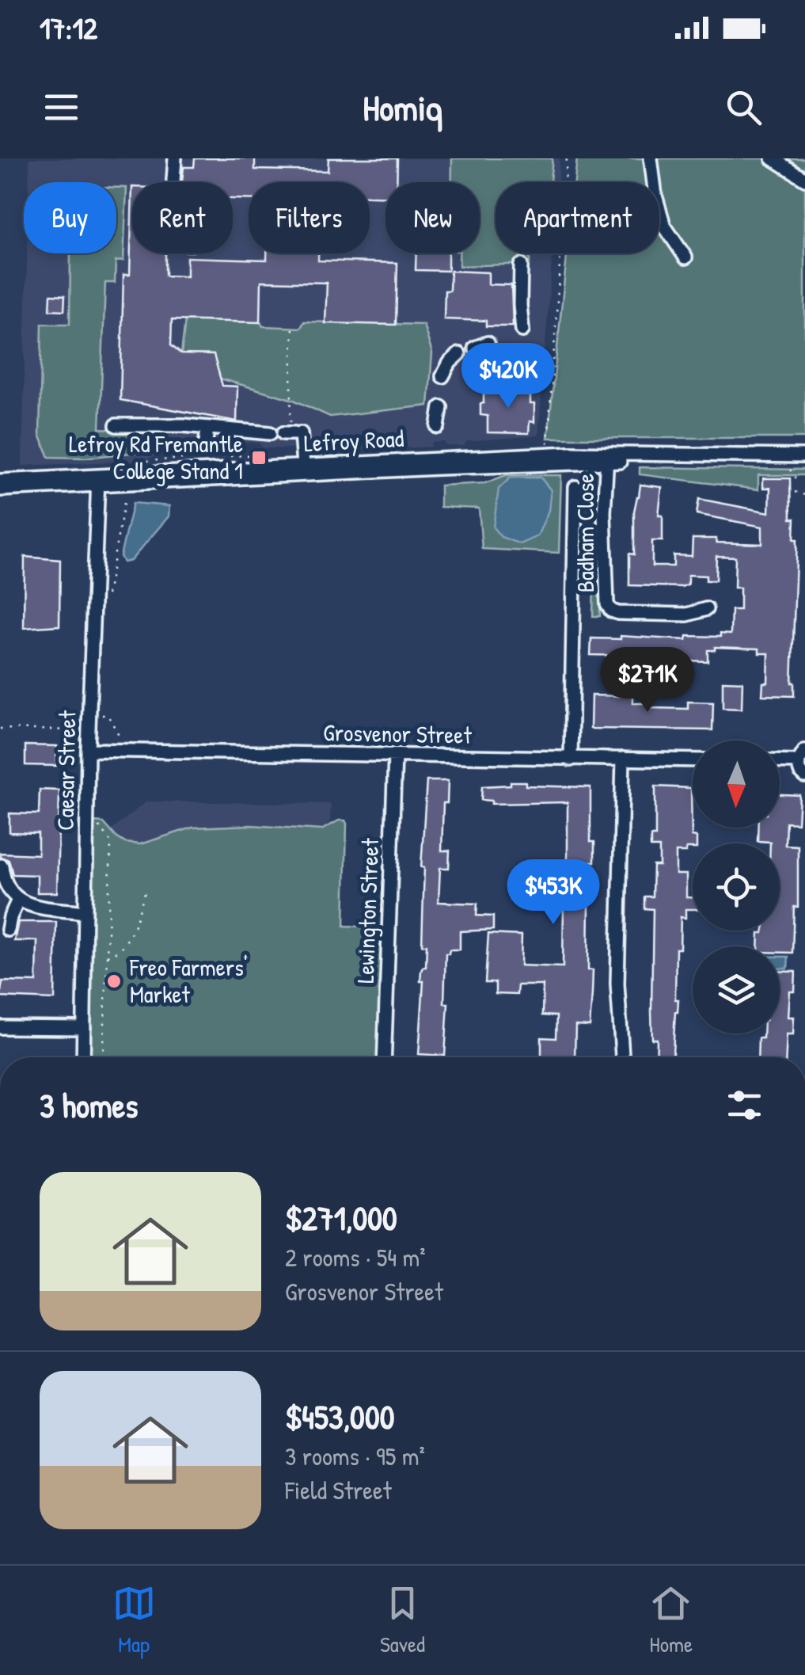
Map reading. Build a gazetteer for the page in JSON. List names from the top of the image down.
{
  "streets": {
    "street": [
      "Lefroy Road",
      "Badham Close",
      "Grosvenor Street",
      "Caesar Street",
      "Lewington Street"
    ]
  },
  "crossings": [
    ["Lefroy Road", "Badham Close"],
    ["Lefroy Road", "Caesar Street"],
    ["Grosvenor Street", "Caesar Street"],
    ["Grosvenor Street", "Lewington Street"]
  ],
  "places": {
    "transit": ["Lefroy Rd Fremantle College Stand 1"],
    "other": ["Freo Farmers' Market"]
  },
  "north": "bottom",
  "page": {
    "status": "17:12",
    "header": "Homiq",
    "chip": [
      "Buy",
      "Rent",
      "Filters",
      "New",
      "Apartment"
    ],
    "price": ["$420K", "$271K", "$453K"],
    "heading": "3 homes",
    "list": [
      {
        "name": "$271,000",
        "note": "2 rooms · 54 m² · Grosvenor Street"
      },
      {
        "name": "$453,000",
        "note": "3 rooms · 95 m² · Field Street"
      }
    ],
    "tabs": ["Map", "Saved", "Home"]
  }
}
